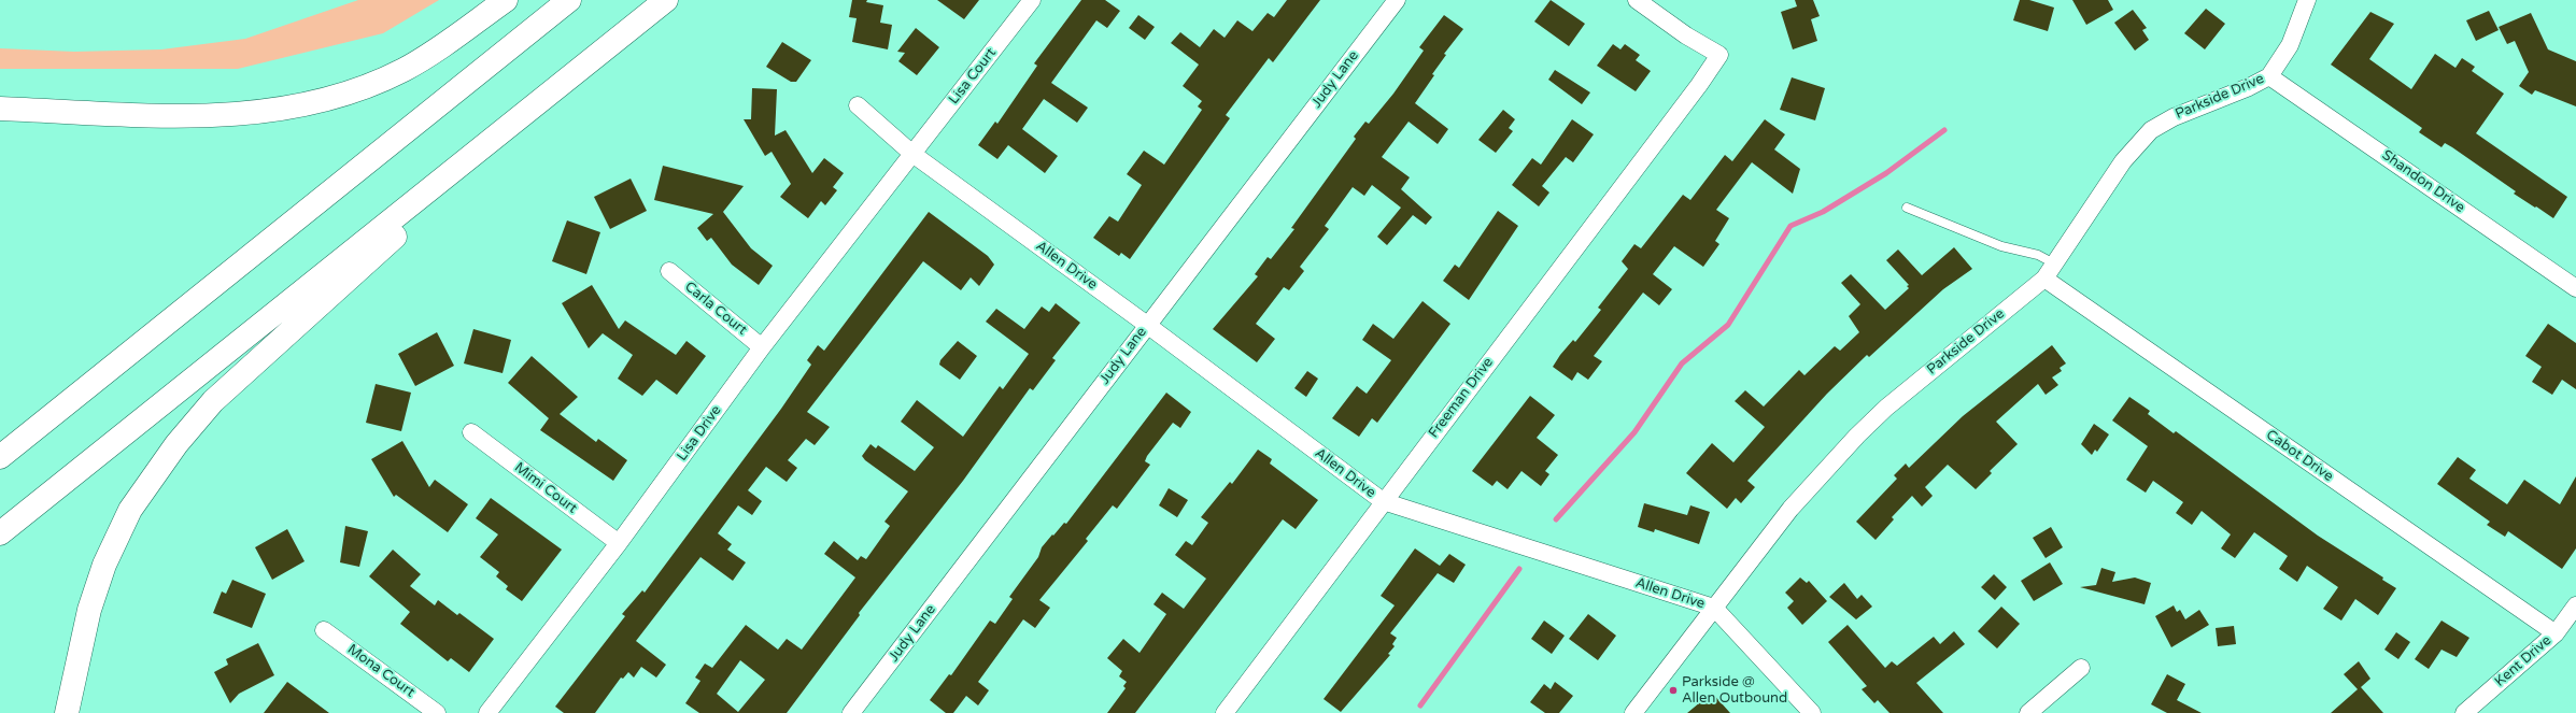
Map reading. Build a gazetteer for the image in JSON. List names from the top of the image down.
{
  "streets": {
    "street": [
      "Lisa Court",
      "Judy Lane",
      "Parkside Drive",
      "Shandon Drive",
      "Allen Drive",
      "Carla Court",
      "Freeman Drive",
      "Lisa Drive",
      "Cabot Drive",
      "Mimi Court",
      "Kent Drive",
      "Mona Court"
    ]
  },
  "crossings": [
    ["Lisa Court", "Allen Drive"],
    ["Lisa Court", "Lisa Drive"],
    ["Judy Lane", "Allen Drive"],
    ["Parkside Drive", "Shandon Drive"],
    ["Parkside Drive", "Allen Drive"],
    ["Parkside Drive", "Cabot Drive"],
    ["Allen Drive", "Freeman Drive"],
    ["Allen Drive", "Lisa Drive"],
    ["Carla Court", "Lisa Drive"],
    ["Lisa Drive", "Mimi Court"],
    ["Cabot Drive", "Kent Drive"]
  ],
  "places": ["Parkside @ Allen Outbound"]
}
